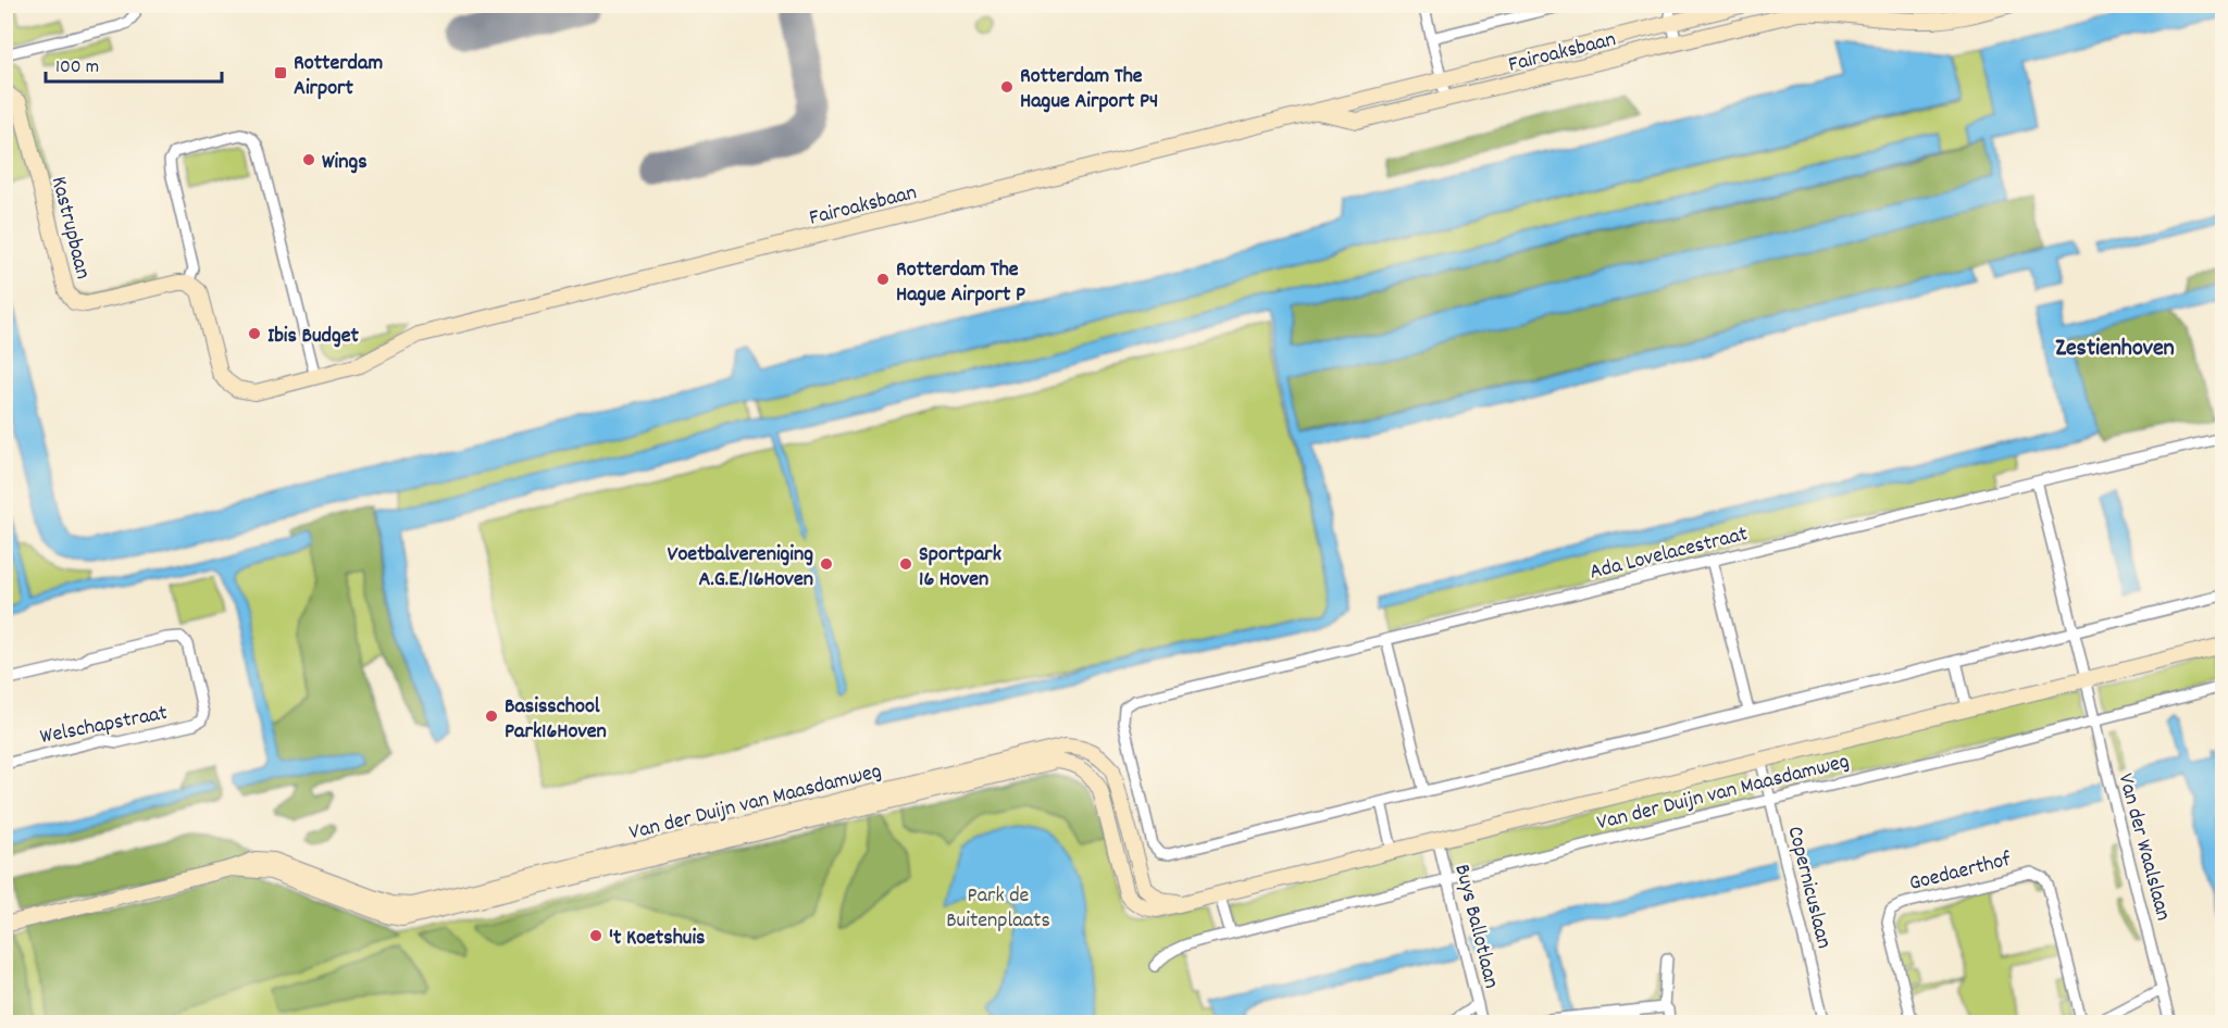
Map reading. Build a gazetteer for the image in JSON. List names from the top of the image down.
{
  "streets": {
    "main road": ["Fairoaksbaan", "Kastrupbaan", "Van der Duijn van Maasdamweg"],
    "street": [
      "Ada Lovelacestraat",
      "Welschapstraat",
      "Van der Waalslaan",
      "Goedaerthof",
      "Copernicuslaan",
      "Buys Ballotlaan"
    ]
  },
  "crossings": [
    ["Fairoaksbaan", "Kastrupbaan"],
    ["Ada Lovelacestraat", "Van der Waalslaan"],
    ["Van der Duijn van Maasdamweg", "Van der Waalslaan"],
    ["Van der Duijn van Maasdamweg", "Copernicuslaan"],
    ["Van der Duijn van Maasdamweg", "Buys Ballotlaan"]
  ],
  "districts": ["Zestienhoven"],
  "parks": ["Park de Buitenplaats"],
  "places": {
    "transit": ["Rotterdam Airport"],
    "other": [
      "Rotterdam The Hague Airport P4",
      "Wings",
      "Rotterdam The Hague Airport P",
      "Ibis Budget",
      "Voetbalvereniging A.G.E./16Hoven",
      "Sportpark 16 Hoven",
      "Basisschool Park16Hoven",
      "'t Koetshuis"
    ]
  },
  "scale_bar": "100 m"
}
